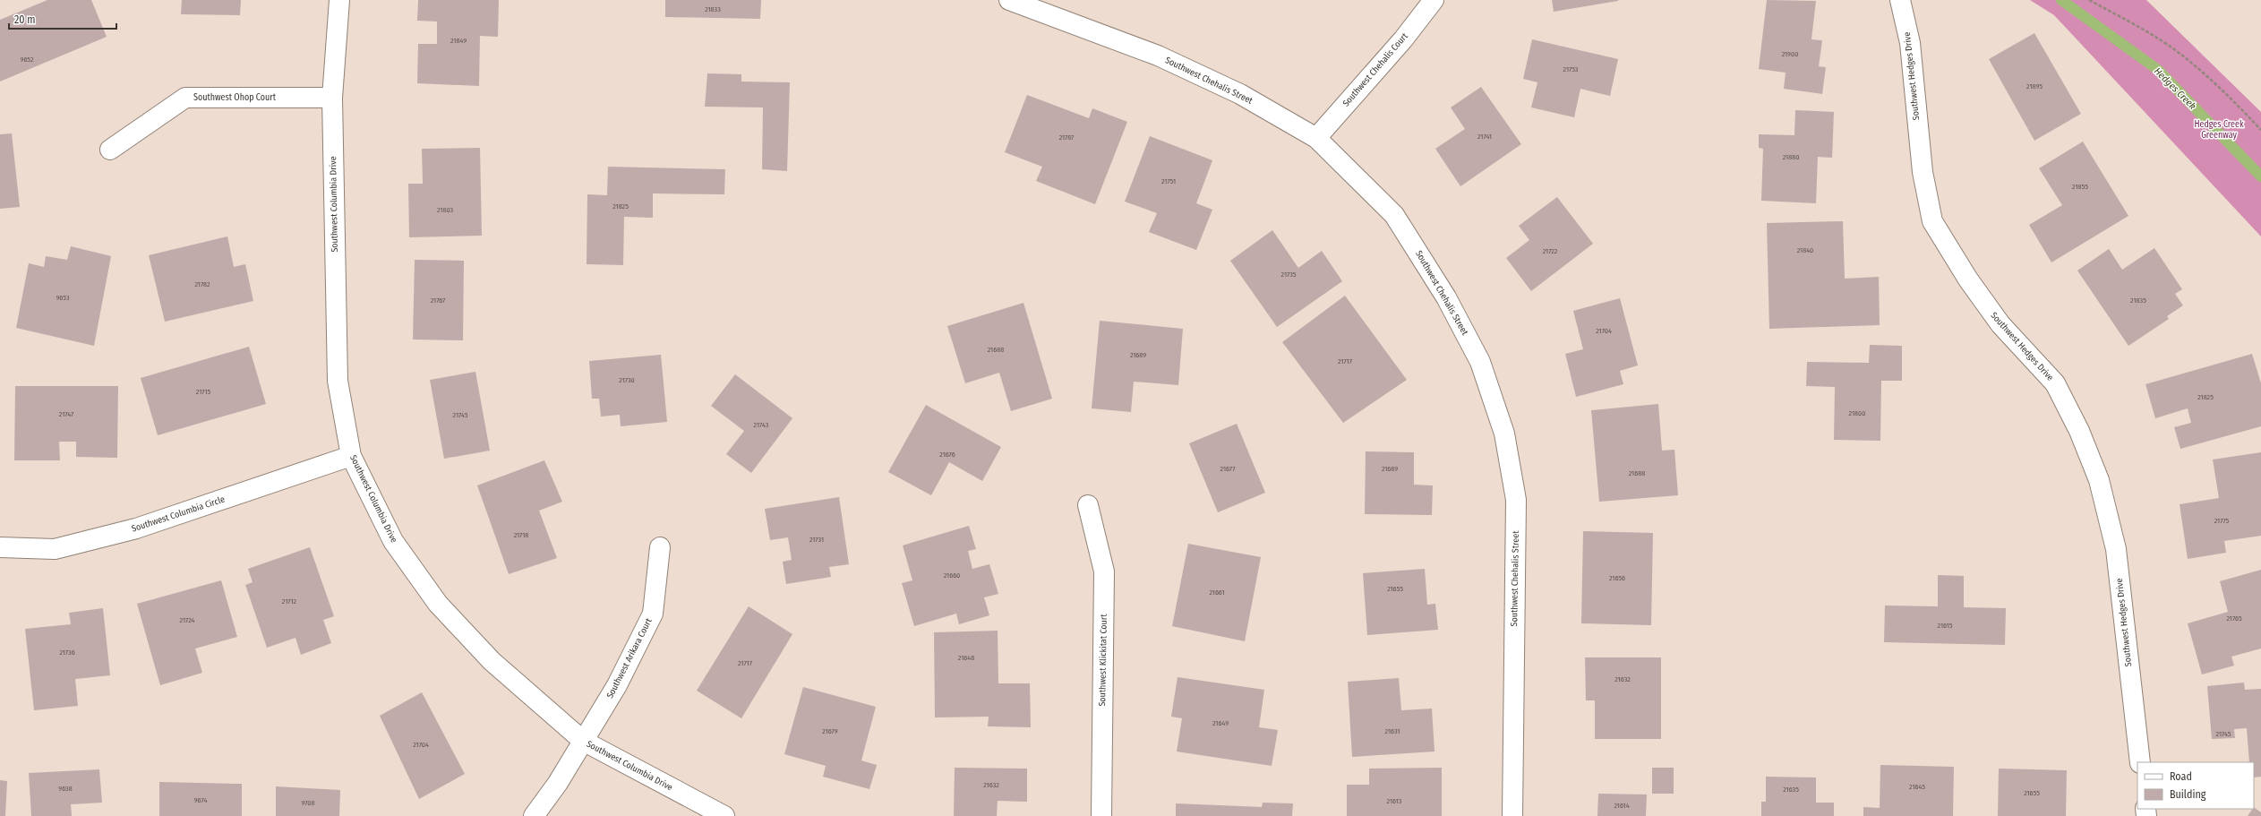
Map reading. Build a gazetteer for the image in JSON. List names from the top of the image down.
{
  "streets": {
    "street": [
      "Southwest Chehalis Court",
      "Southwest Hedges Drive",
      "Southwest Chehalis Street",
      "Southwest Ohop Court",
      "Southwest Columbia Drive",
      "Southwest Columbia Circle",
      "Southwest Arikara Court",
      "Southwest Klickitat Court"
    ]
  },
  "crossings": [
    ["Southwest Chehalis Court", "Southwest Chehalis Street"],
    ["Southwest Ohop Court", "Southwest Columbia Drive"],
    ["Southwest Columbia Drive", "Southwest Columbia Circle"],
    ["Southwest Columbia Drive", "Southwest Arikara Court"]
  ],
  "water": ["Hedges Creek"],
  "parks": ["Hedges Creek Greenway"],
  "house_numbers": [
    "21833",
    "21849",
    "21900",
    "9652",
    "21753",
    "21895",
    "21741",
    "21787",
    "21880",
    "21751",
    "21855",
    "21825",
    "21803",
    "21840",
    "21722",
    "21735",
    "21782",
    "9653",
    "21767",
    "21835",
    "21704",
    "21688",
    "21689",
    "21717",
    "21730",
    "21715",
    "21825",
    "21800",
    "21747",
    "21745",
    "21743",
    "21676",
    "21677",
    "21689",
    "21688",
    "21775",
    "21718",
    "21731",
    "21660",
    "21656",
    "21655",
    "21661",
    "21712",
    "21765",
    "21724",
    "21615",
    "21736",
    "21648",
    "21717",
    "21632",
    "21649",
    "21679",
    "21631",
    "21745",
    "21704",
    "21632",
    "21645",
    "9638",
    "21635",
    "21655",
    "9674",
    "21613",
    "9708",
    "21614"
  ],
  "legend": ["Road", "Building"],
  "scale_bar": "20 m"
}
